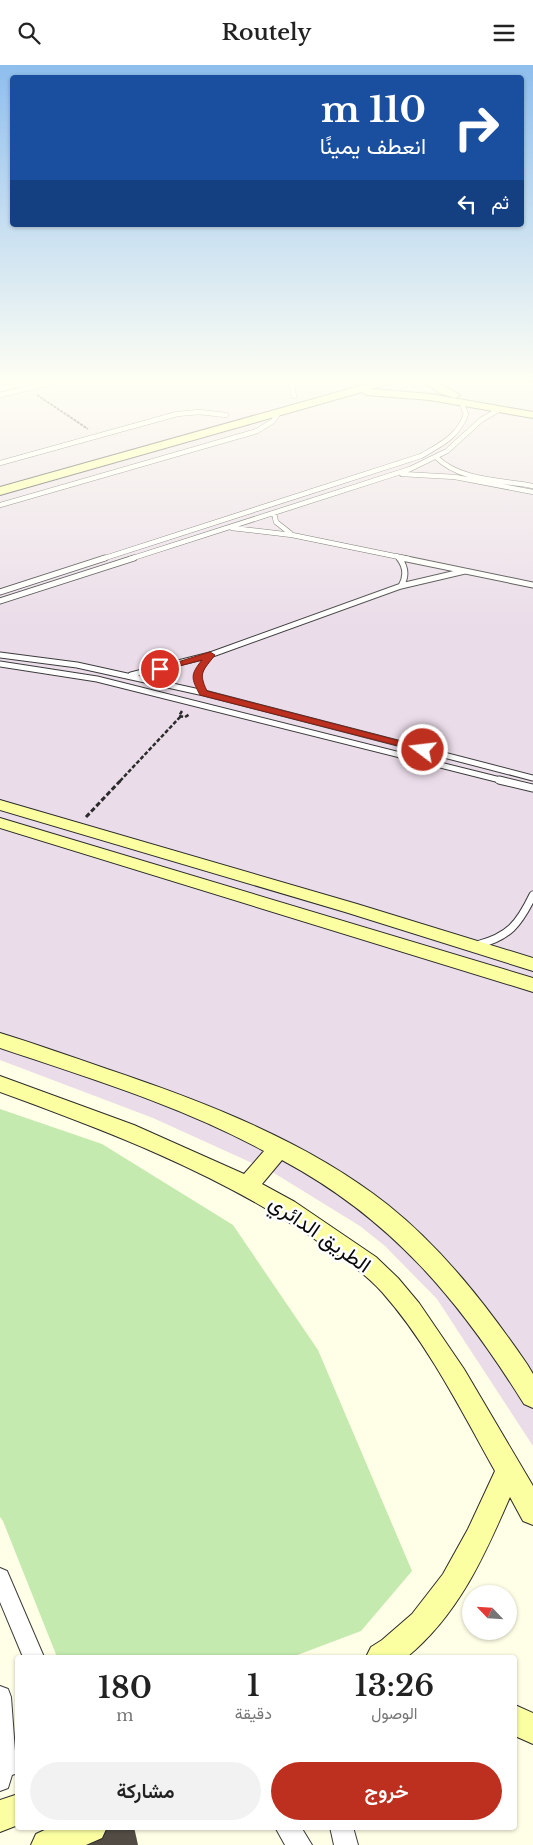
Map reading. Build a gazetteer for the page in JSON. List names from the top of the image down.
{
  "streets": {
    "street": ["الطريق الدائري"]
  },
  "north": "top left",
  "page": {
    "header": "Routely",
    "turn": ["110 m", "انعطف يمينًا"],
    "then": "ثم",
    "eta": [
      "13:26",
      "الوصول",
      "1",
      "دقيقة",
      "180",
      "m"
    ],
    "buttons": ["خروج", "مشاركة"]
  }
}
